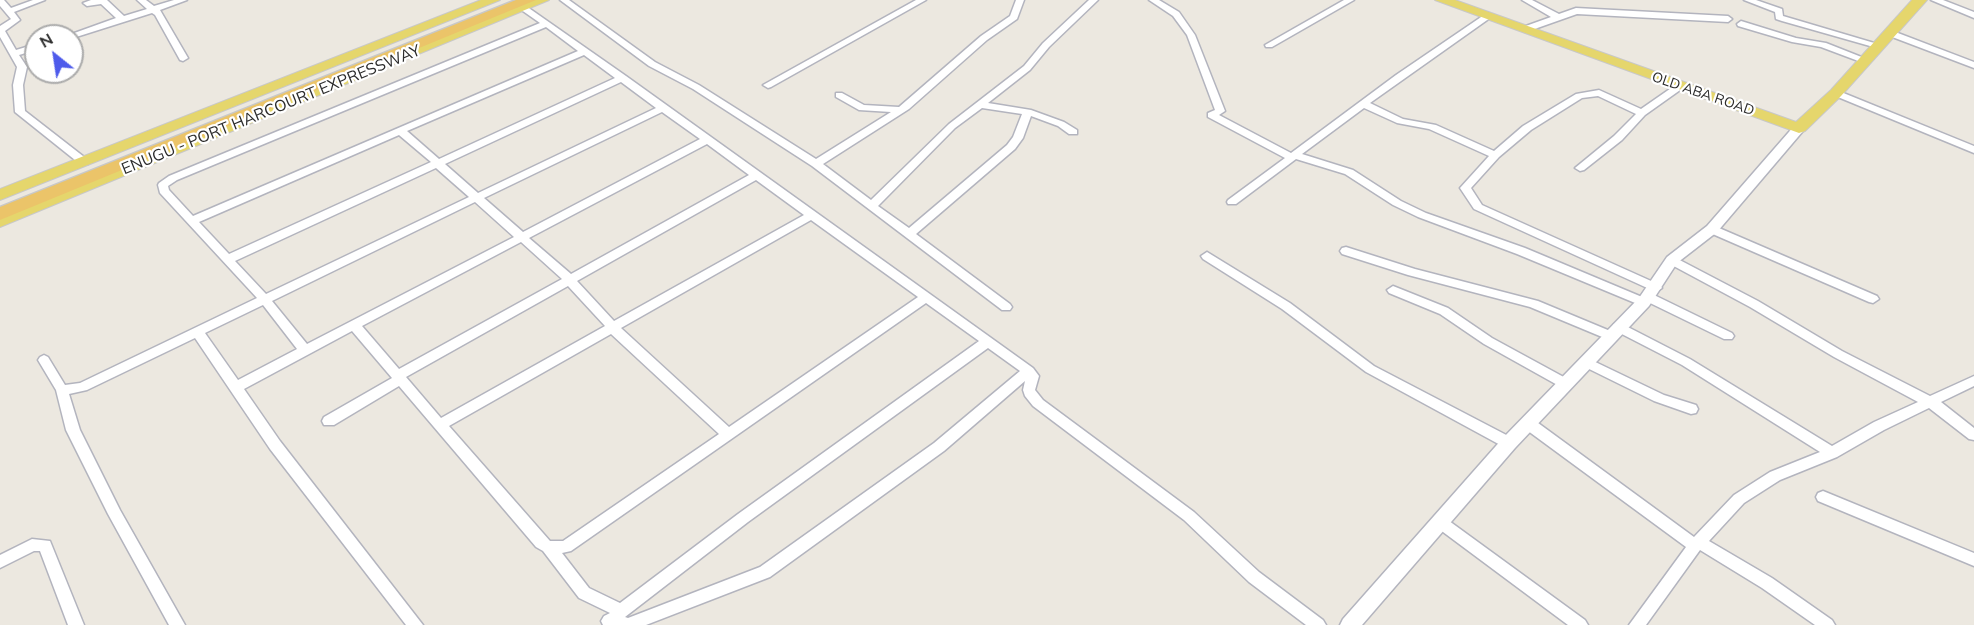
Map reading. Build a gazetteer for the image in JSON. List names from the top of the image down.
{
  "streets": {
    "highway": ["ENUGU - PORT HARCOURT EXPRESSWAY"],
    "main road": ["OLD ABA ROAD"]
  },
  "north": "top left"
}
